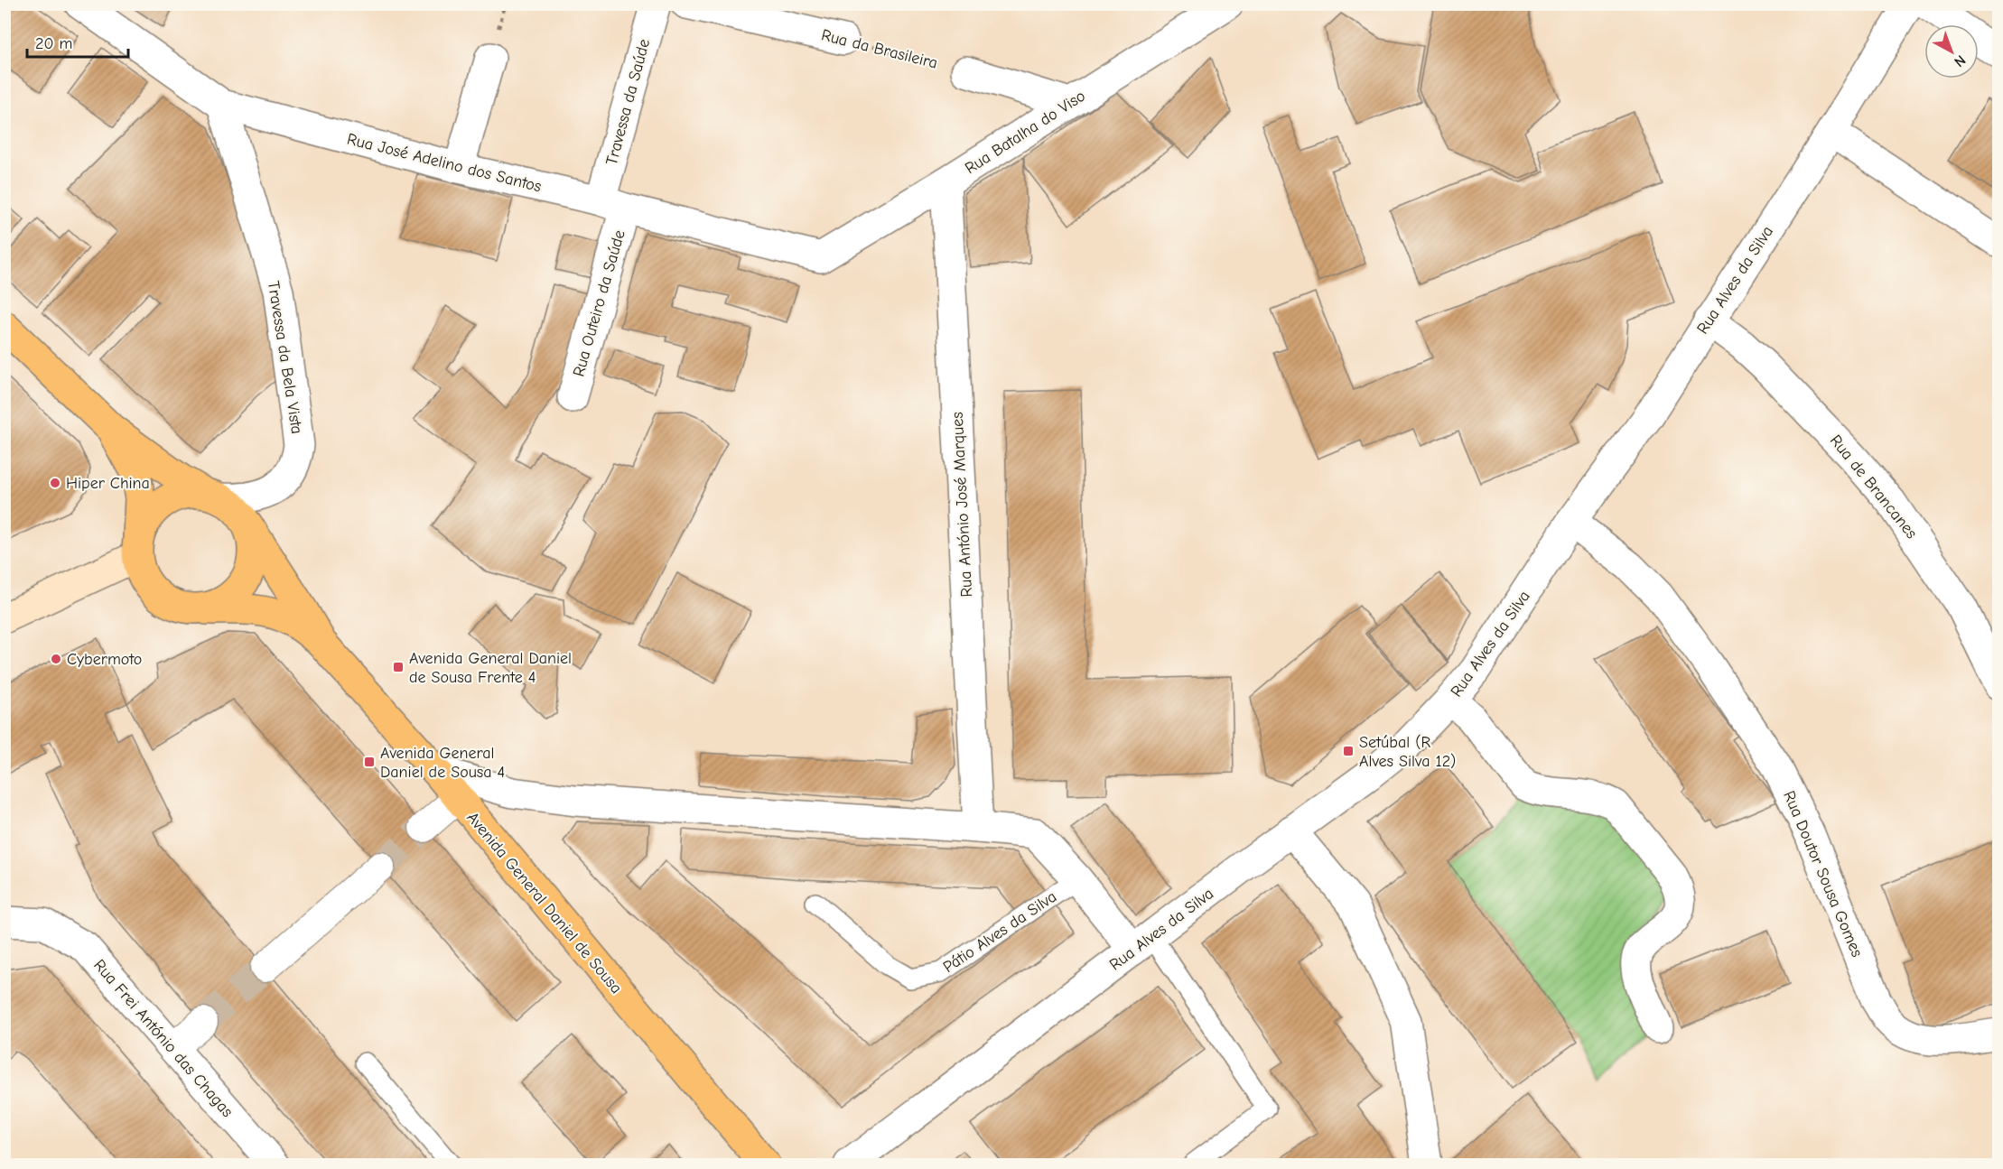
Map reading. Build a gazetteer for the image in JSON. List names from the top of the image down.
{
  "streets": {
    "main road": ["Avenida General Daniel de Sousa"],
    "street": [
      "Rua da Brasileira",
      "Travessa da Saúde",
      "Rua Batalha do Viso",
      "Rua José Adelino dos Santos",
      "Rua Alves da Silva",
      "Rua Outeiro da Saúde",
      "Travessa da Bela Vista",
      "Rua de Brancanes",
      "Rua António José Marques",
      "Rua Doutor Sousa Gomes",
      "Rua Frei António das Chagas"
    ],
    "lane": ["Pátio Alves da Silva"]
  },
  "crossings": [
    ["Travessa da Saúde", "Rua José Adelino dos Santos"],
    ["Travessa da Saúde", "Rua Outeiro da Saúde"],
    ["Rua Batalha do Viso", "Rua José Adelino dos Santos"],
    ["Rua Batalha do Viso", "Rua António José Marques"],
    ["Rua José Adelino dos Santos", "Rua Outeiro da Saúde"],
    ["Rua José Adelino dos Santos", "Travessa da Bela Vista"],
    ["Rua Alves da Silva", "Rua de Brancanes"],
    ["Rua Alves da Silva", "Rua Doutor Sousa Gomes"],
    ["Travessa da Bela Vista", "Avenida General Daniel de Sousa"]
  ],
  "places": {
    "other": ["Hiper China", "Cybermoto"],
    "transit": ["Avenida General Daniel de Sousa Frente 4", "Setúbal (R Alves Silva 12)", "Avenida General Daniel de Sousa 4"]
  },
  "scale_bar": "20 m",
  "north": "bottom right"
}
